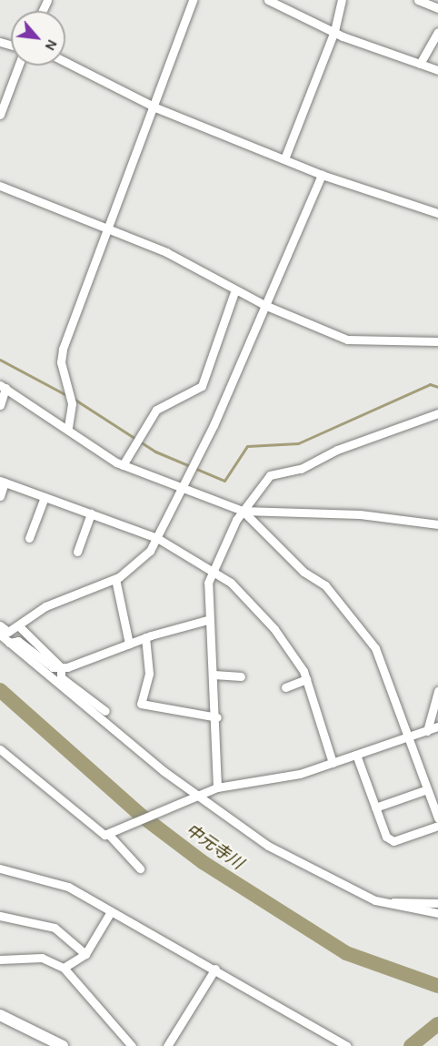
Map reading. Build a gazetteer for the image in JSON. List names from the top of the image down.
{
  "water": ["中元寺川"],
  "north": "bottom right"
}
